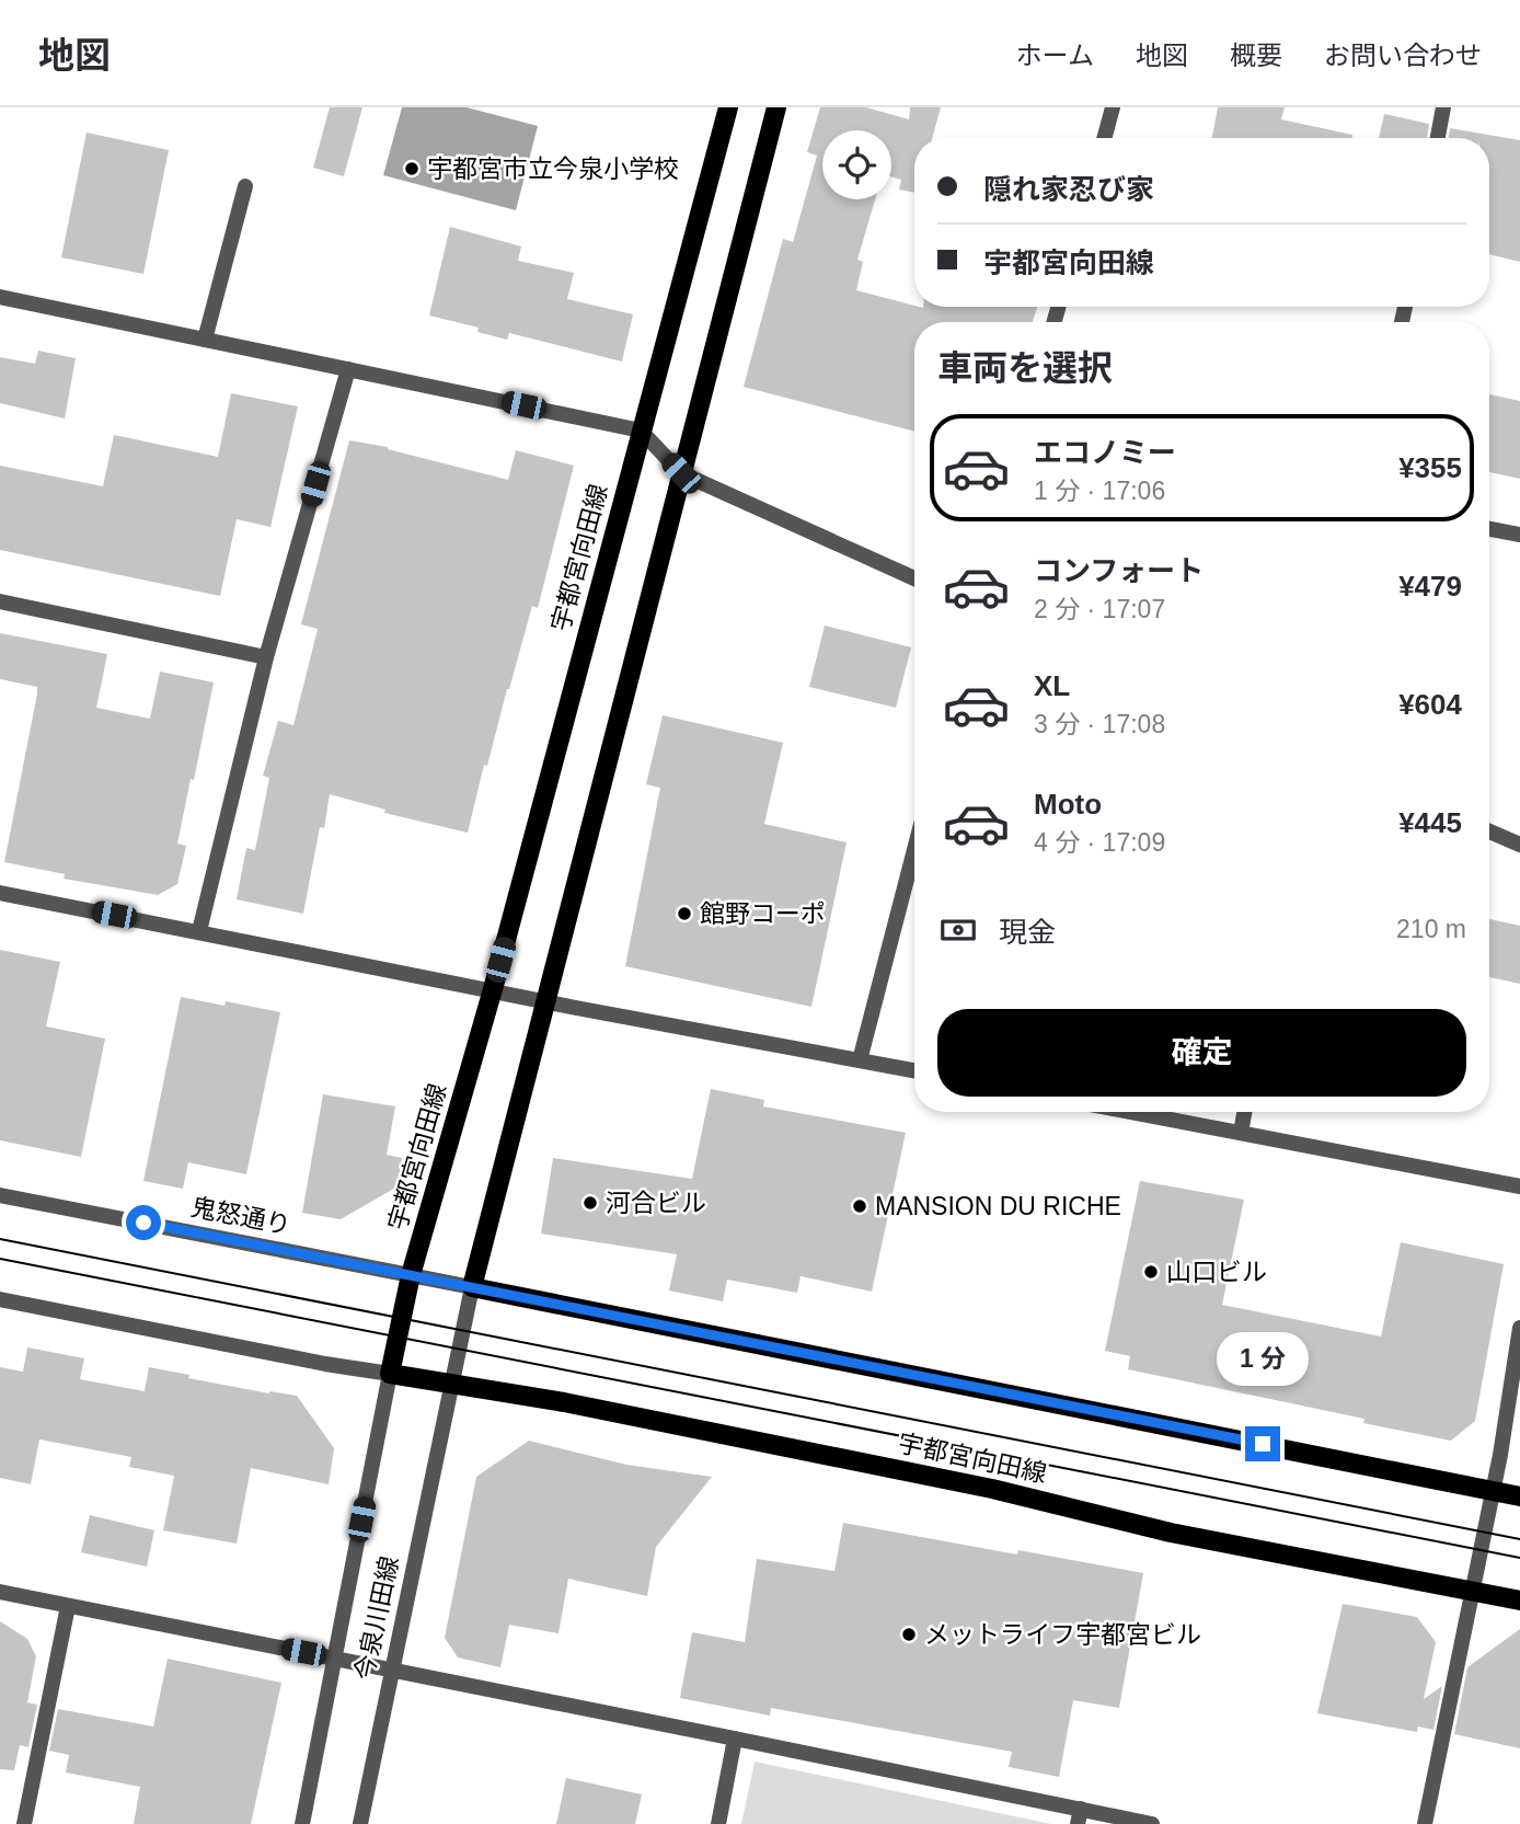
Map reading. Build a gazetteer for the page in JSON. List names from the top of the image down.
{
  "streets": {
    "main road": ["宇都宮向田線"],
    "street": ["鬼怒通り", "今泉川田線"]
  },
  "crossings": [
    ["宇都宮向田線", "鬼怒通り"],
    ["宇都宮向田線", "今泉川田線"],
    ["鬼怒通り", "今泉川田線"]
  ],
  "places": [
    "宇都宮市立今泉小学校",
    "館野コーポ",
    "河合ビル",
    "MANSION DU RICHE",
    "山口ビル",
    "メットライフ宇都宮ビル"
  ],
  "page": {
    "header": "地図",
    "nav": [
      "ホーム",
      "地図",
      "概要",
      "お問い合わせ"
    ],
    "banner": ["隠れ家忍び家", "宇都宮向田線"],
    "heading": "車両を選択",
    "list": [
      {
        "name": "エコノミー",
        "note": "1 分 · 17:06",
        "value": "¥355"
      },
      {
        "name": "コンフォート",
        "note": "2 分 · 17:07",
        "value": "¥479"
      },
      {
        "name": "XL",
        "note": "3 分 · 17:08",
        "value": "¥604"
      },
      {
        "name": "Moto",
        "note": "4 分 · 17:09",
        "value": "¥445"
      }
    ],
    "pay": ["現金", "210 m"],
    "buttons": "確定",
    "bubble": "1 分"
  }
}
